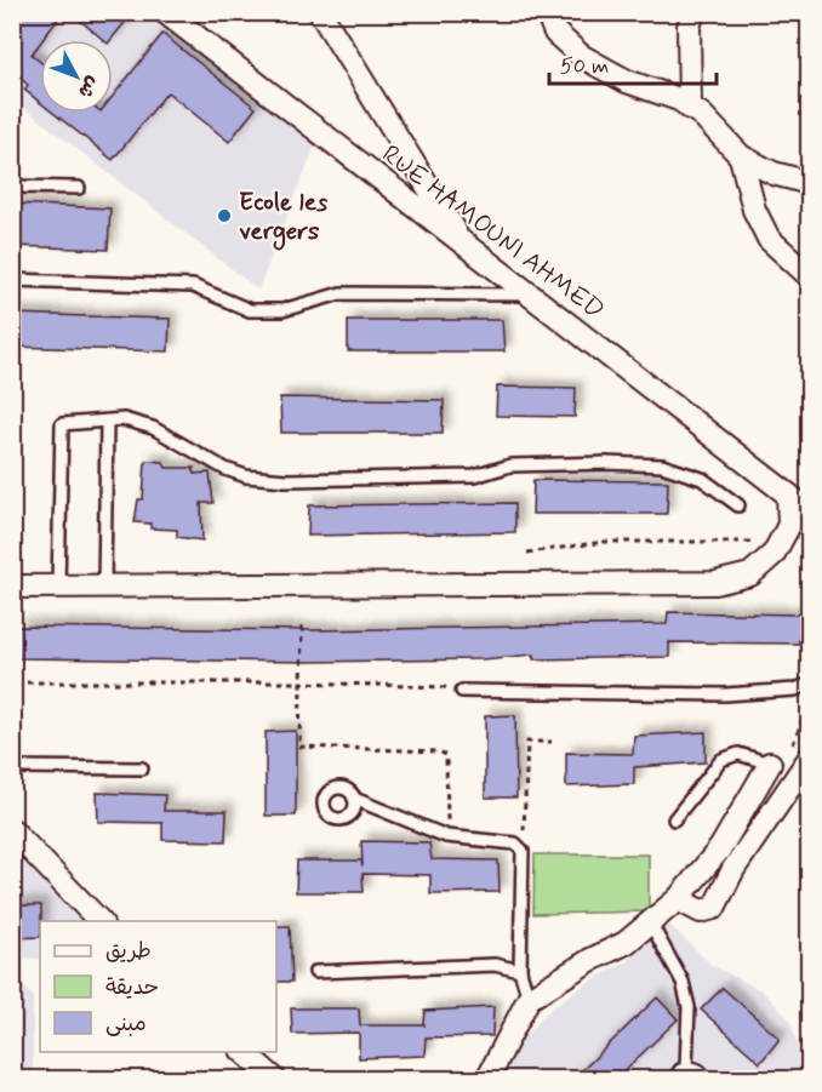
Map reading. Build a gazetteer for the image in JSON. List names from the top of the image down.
{
  "streets": {
    "street": ["RUE HAMOUNI AHMED"]
  },
  "places": ["Ecole les vergers"],
  "legend": ["طريق", "حديقة", "مبنى"],
  "scale_bar": "50 m",
  "north": "bottom right"
}
